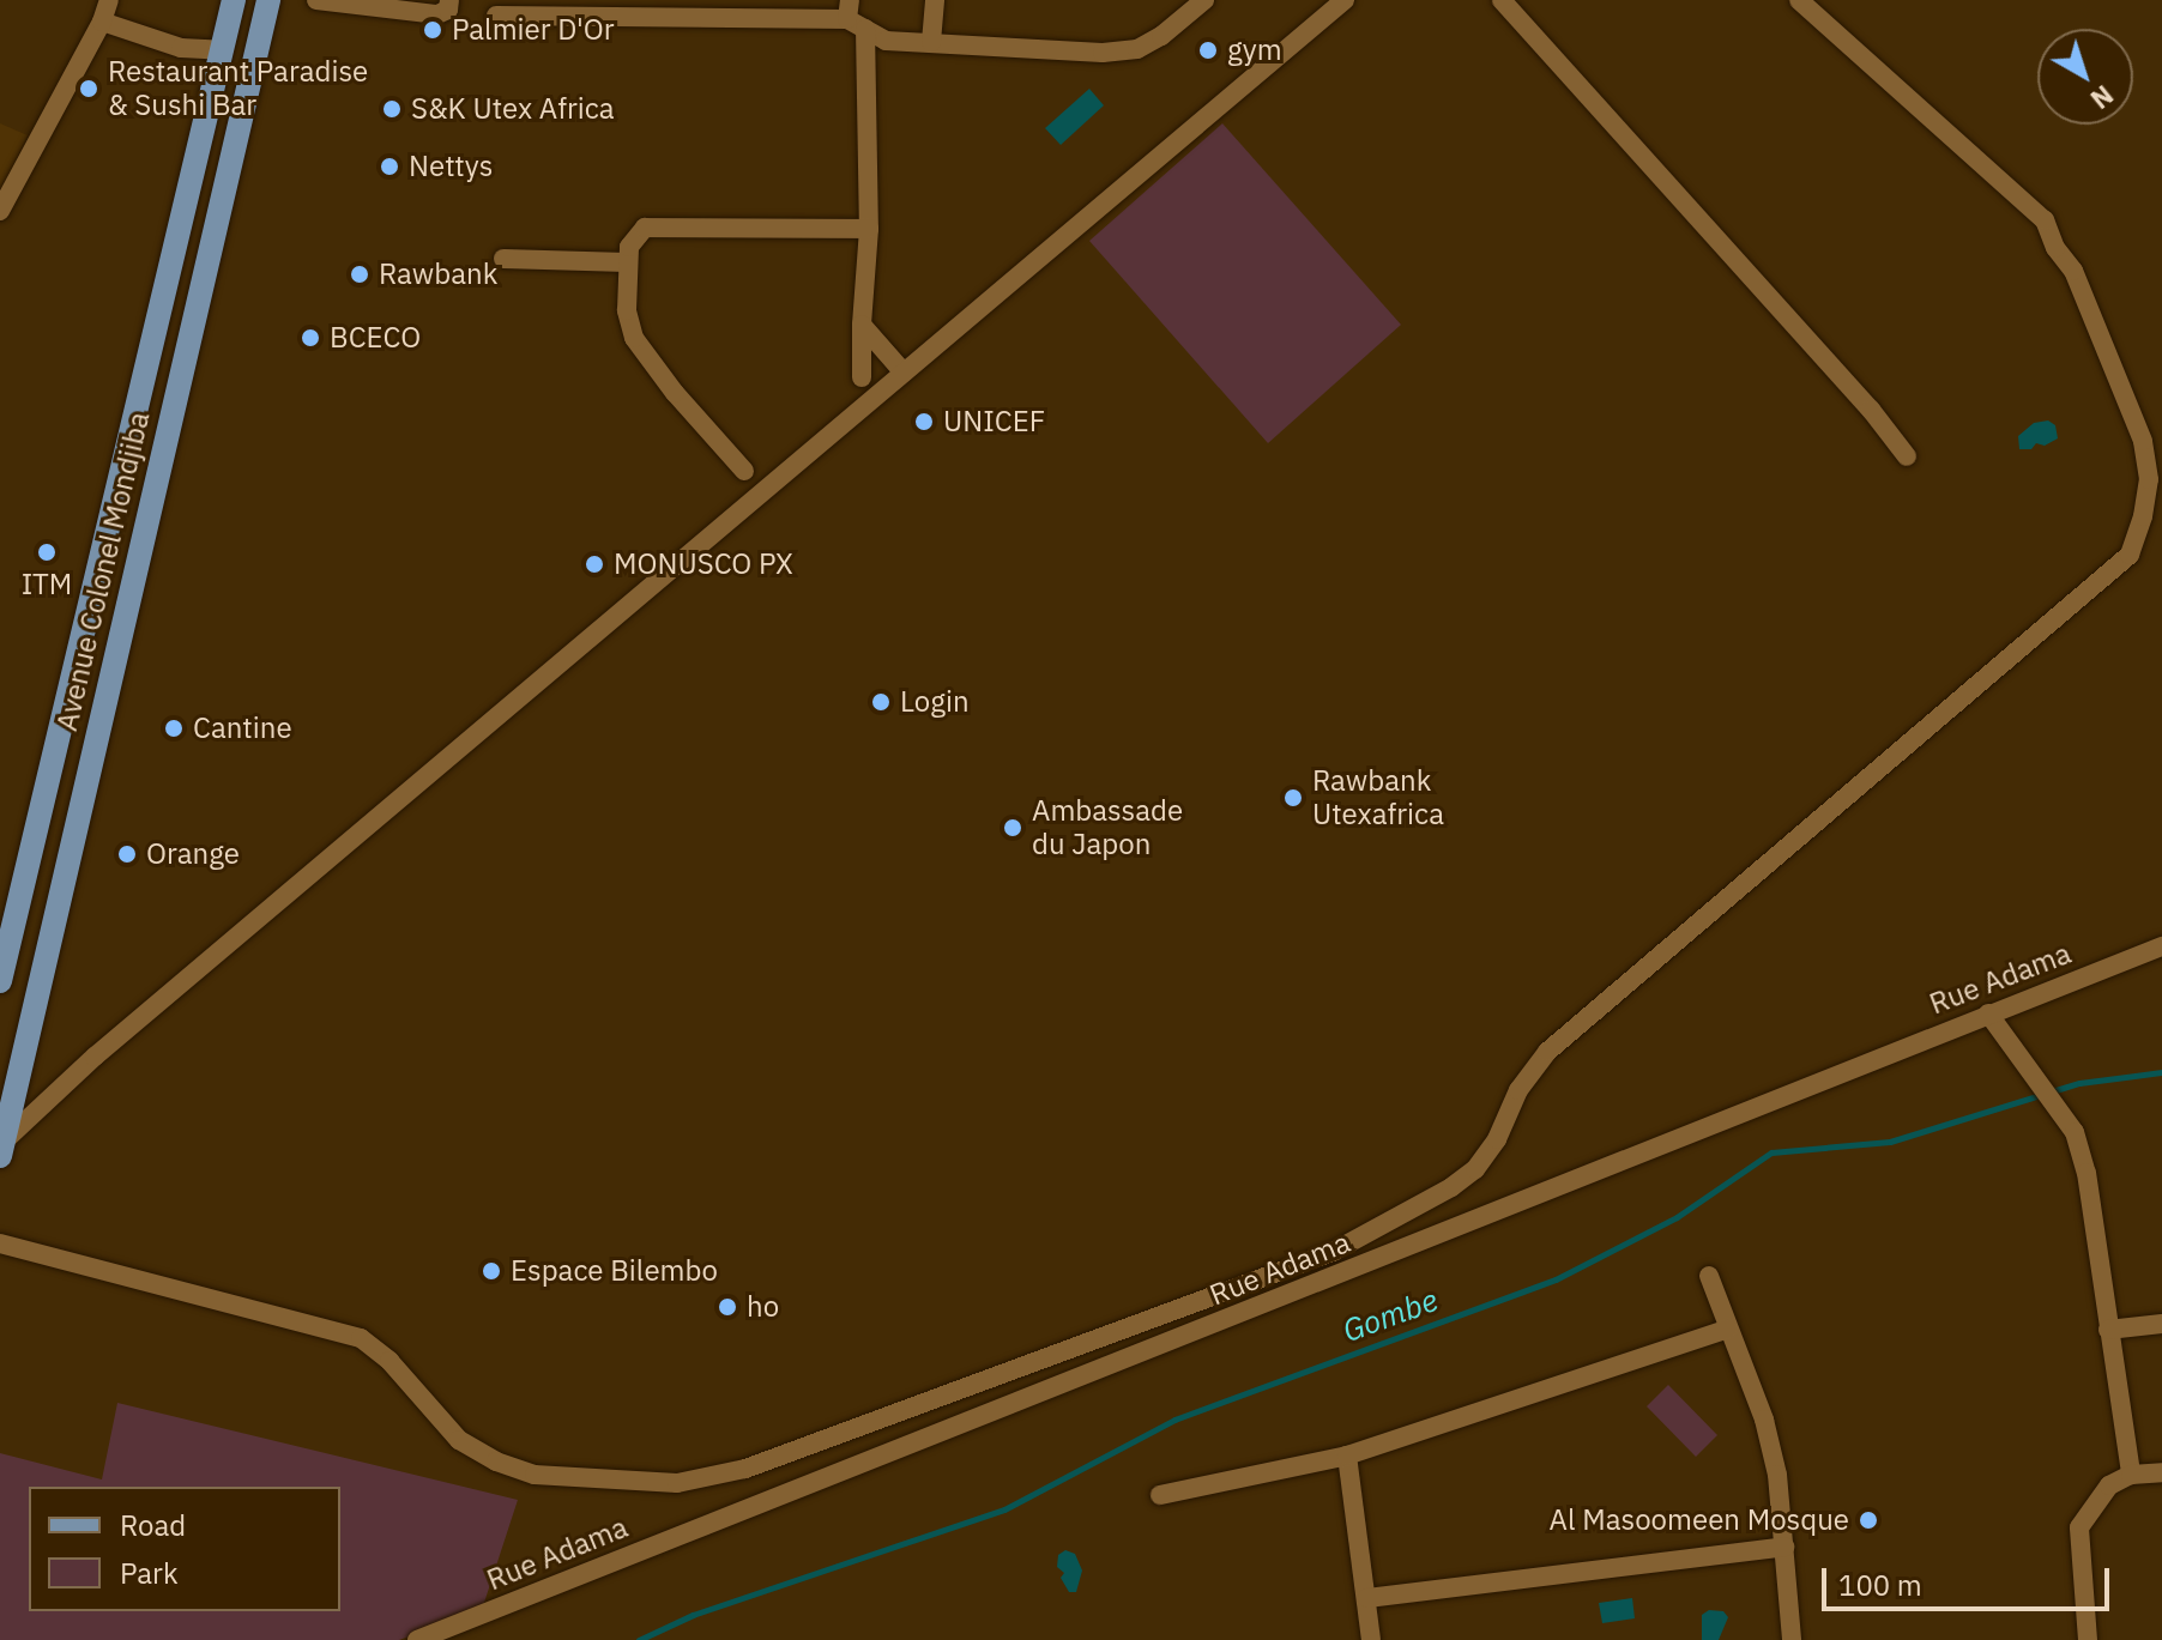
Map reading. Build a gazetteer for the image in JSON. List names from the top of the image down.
{
  "streets": {
    "main road": ["Avenue Colonel Mondjiba"],
    "street": ["Rue Adama"]
  },
  "water": ["Gombe"],
  "places": [
    "Palmier D'Or",
    "gym",
    "Restaurant Paradise & Sushi Bar",
    "S&K Utex Africa",
    "Nettys",
    "Rawbank",
    "BCECO",
    "UNICEF",
    "ITM",
    "MONUSCO PX",
    "Login",
    "Cantine",
    "Rawbank Utexafrica",
    "Ambassade du Japon",
    "Orange",
    "Espace Bilembo",
    "ho",
    "Al Masoomeen Mosque"
  ],
  "legend": ["Road", "Park"],
  "scale_bar": "100 m",
  "north": "bottom right"
}
